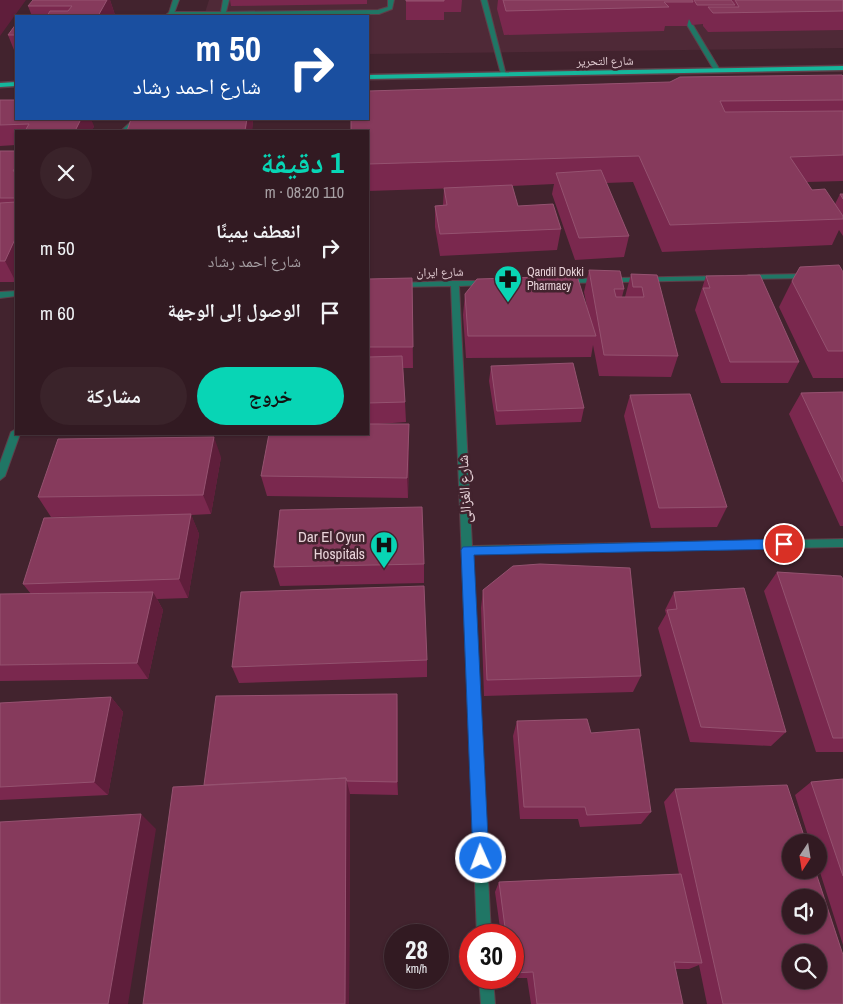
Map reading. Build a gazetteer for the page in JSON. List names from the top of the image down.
{
  "streets": {
    "main road": ["شارع التحرير"],
    "street": ["شارع ايران", "شارع الغزالى"]
  },
  "crossings": [
    ["شارع ايران", "شارع الغزالى"]
  ],
  "places": {
    "pharmacy": ["Qandil Dokki Pharmacy"],
    "hospital": ["Dar El Oyun Hospitals"]
  },
  "north": "bottom",
  "page": {
    "turn": ["50 m", "شارع احمد رشاد"],
    "heading": ["1 دقيقة", "110 m · 08:20"],
    "list": [
      {
        "name": "انعطف يمينًا",
        "note": "شارع احمد رشاد",
        "value": "50 m"
      },
      {
        "name": "الوصول إلى الوجهة",
        "value": "60 m"
      }
    ],
    "buttons": ["خروج", "مشاركة"],
    "speed": "28 km/h",
    "limit": "30"
  }
}
